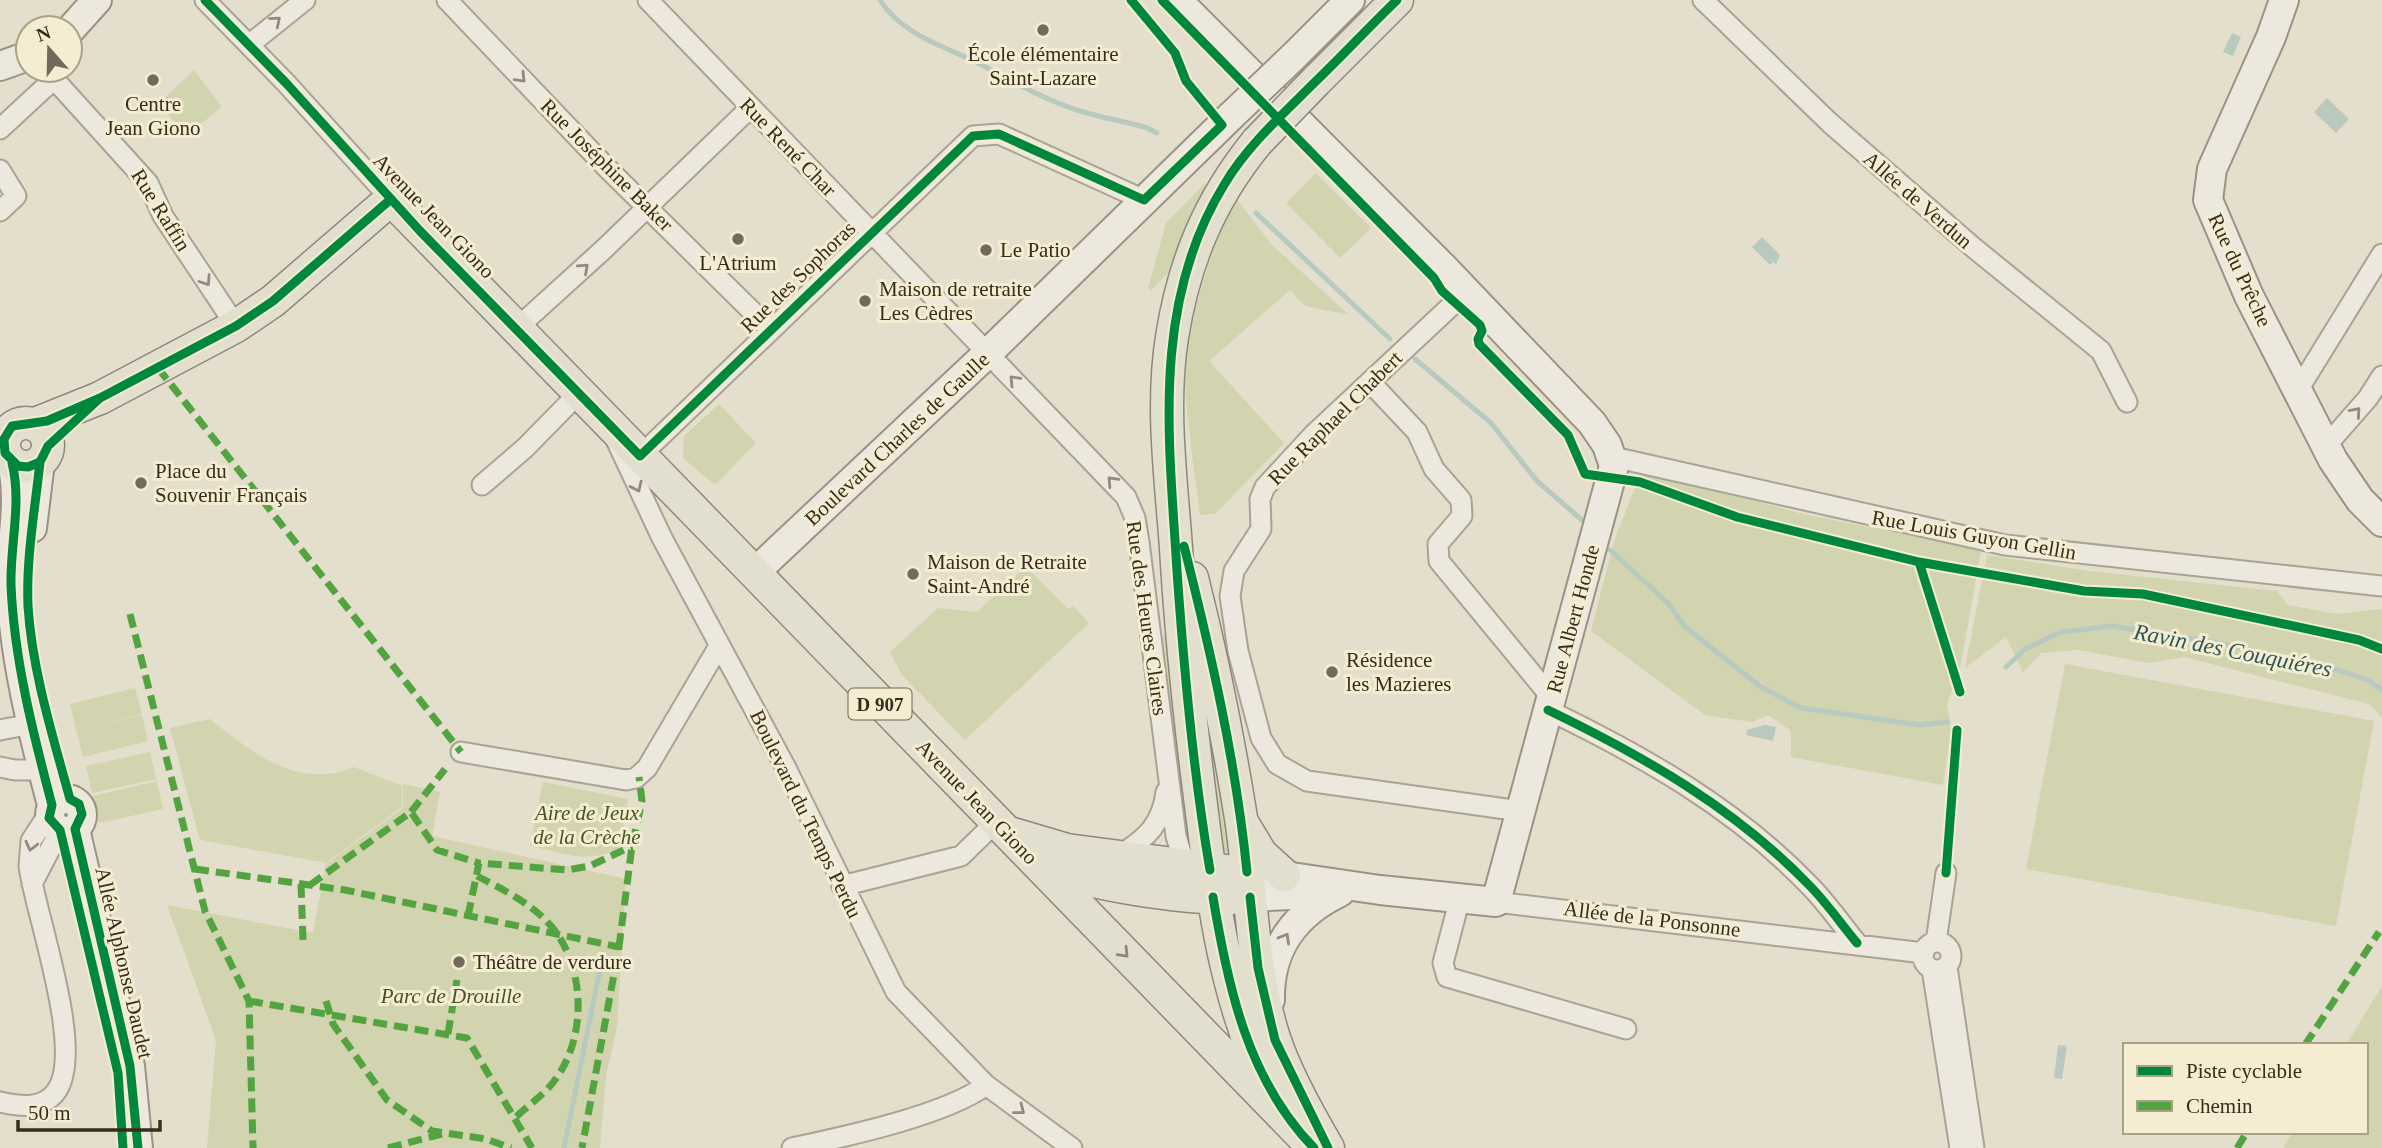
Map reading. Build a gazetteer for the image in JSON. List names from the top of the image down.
{
  "streets": {
    "main road": ["Avenue Jean Giono", "D 907"],
    "street": [
      "Rue René Char",
      "Rue Joséphine Baker",
      "Allée de Verdun",
      "Rue Raffin",
      "Rue du Prêche",
      "Rue des Sophoras",
      "Rue Raphael Chabert",
      "Boulevard Charles de Gaulle",
      "Rue Louis Guyon Gellin",
      "Rue des Heures Claires",
      "Rue Albert Honde",
      "Boulevard du Temps Perdu",
      "Allée de la Ponsonne",
      "Allée Alphonse Daudet"
    ]
  },
  "crossings": [
    ["Rue René Char", "Rue des Sophoras"],
    ["Rue René Char", "Boulevard Charles de Gaulle"],
    ["Rue René Char", "Rue des Heures Claires"],
    ["Rue Joséphine Baker", "Rue des Sophoras"],
    ["Avenue Jean Giono", "Rue des Sophoras"],
    ["Avenue Jean Giono", "Boulevard Charles de Gaulle"],
    ["Avenue Jean Giono", "D 907"],
    ["Avenue Jean Giono", "Boulevard du Temps Perdu"],
    ["Rue des Sophoras", "Boulevard Charles de Gaulle"],
    ["Rue Raphael Chabert", "Rue Albert Honde"],
    ["Boulevard Charles de Gaulle", "Rue des Heures Claires"],
    ["Rue Louis Guyon Gellin", "Rue Albert Honde"],
    ["Rue des Heures Claires", "D 907"],
    ["Rue des Heures Claires", "Allée de la Ponsonne"],
    ["Rue Albert Honde", "Allée de la Ponsonne"],
    ["D 907", "Allée de la Ponsonne"]
  ],
  "one_way": [
    "Rue Joséphine Baker",
    "Rue Raffin",
    "Rue des Heures Claires",
    "Boulevard du Temps Perdu"
  ],
  "water": ["Ravin des Couquiéres"],
  "parks": ["Aire de Jeux de la Crèche", "Parc de Drouille"],
  "places": [
    "École élémentaire Saint-Lazare",
    "Centre Jean Giono",
    "L'Atrium",
    "Le Patio",
    "Maison de retraite Les Cèdres",
    "Place du Souvenir Français",
    "Maison de Retraite Saint-André",
    "Résidence les Mazieres",
    "Théâtre de verdure"
  ],
  "legend": ["Piste cyclable", "Chemin"],
  "scale_bar": "50 m",
  "north": "top"
}
